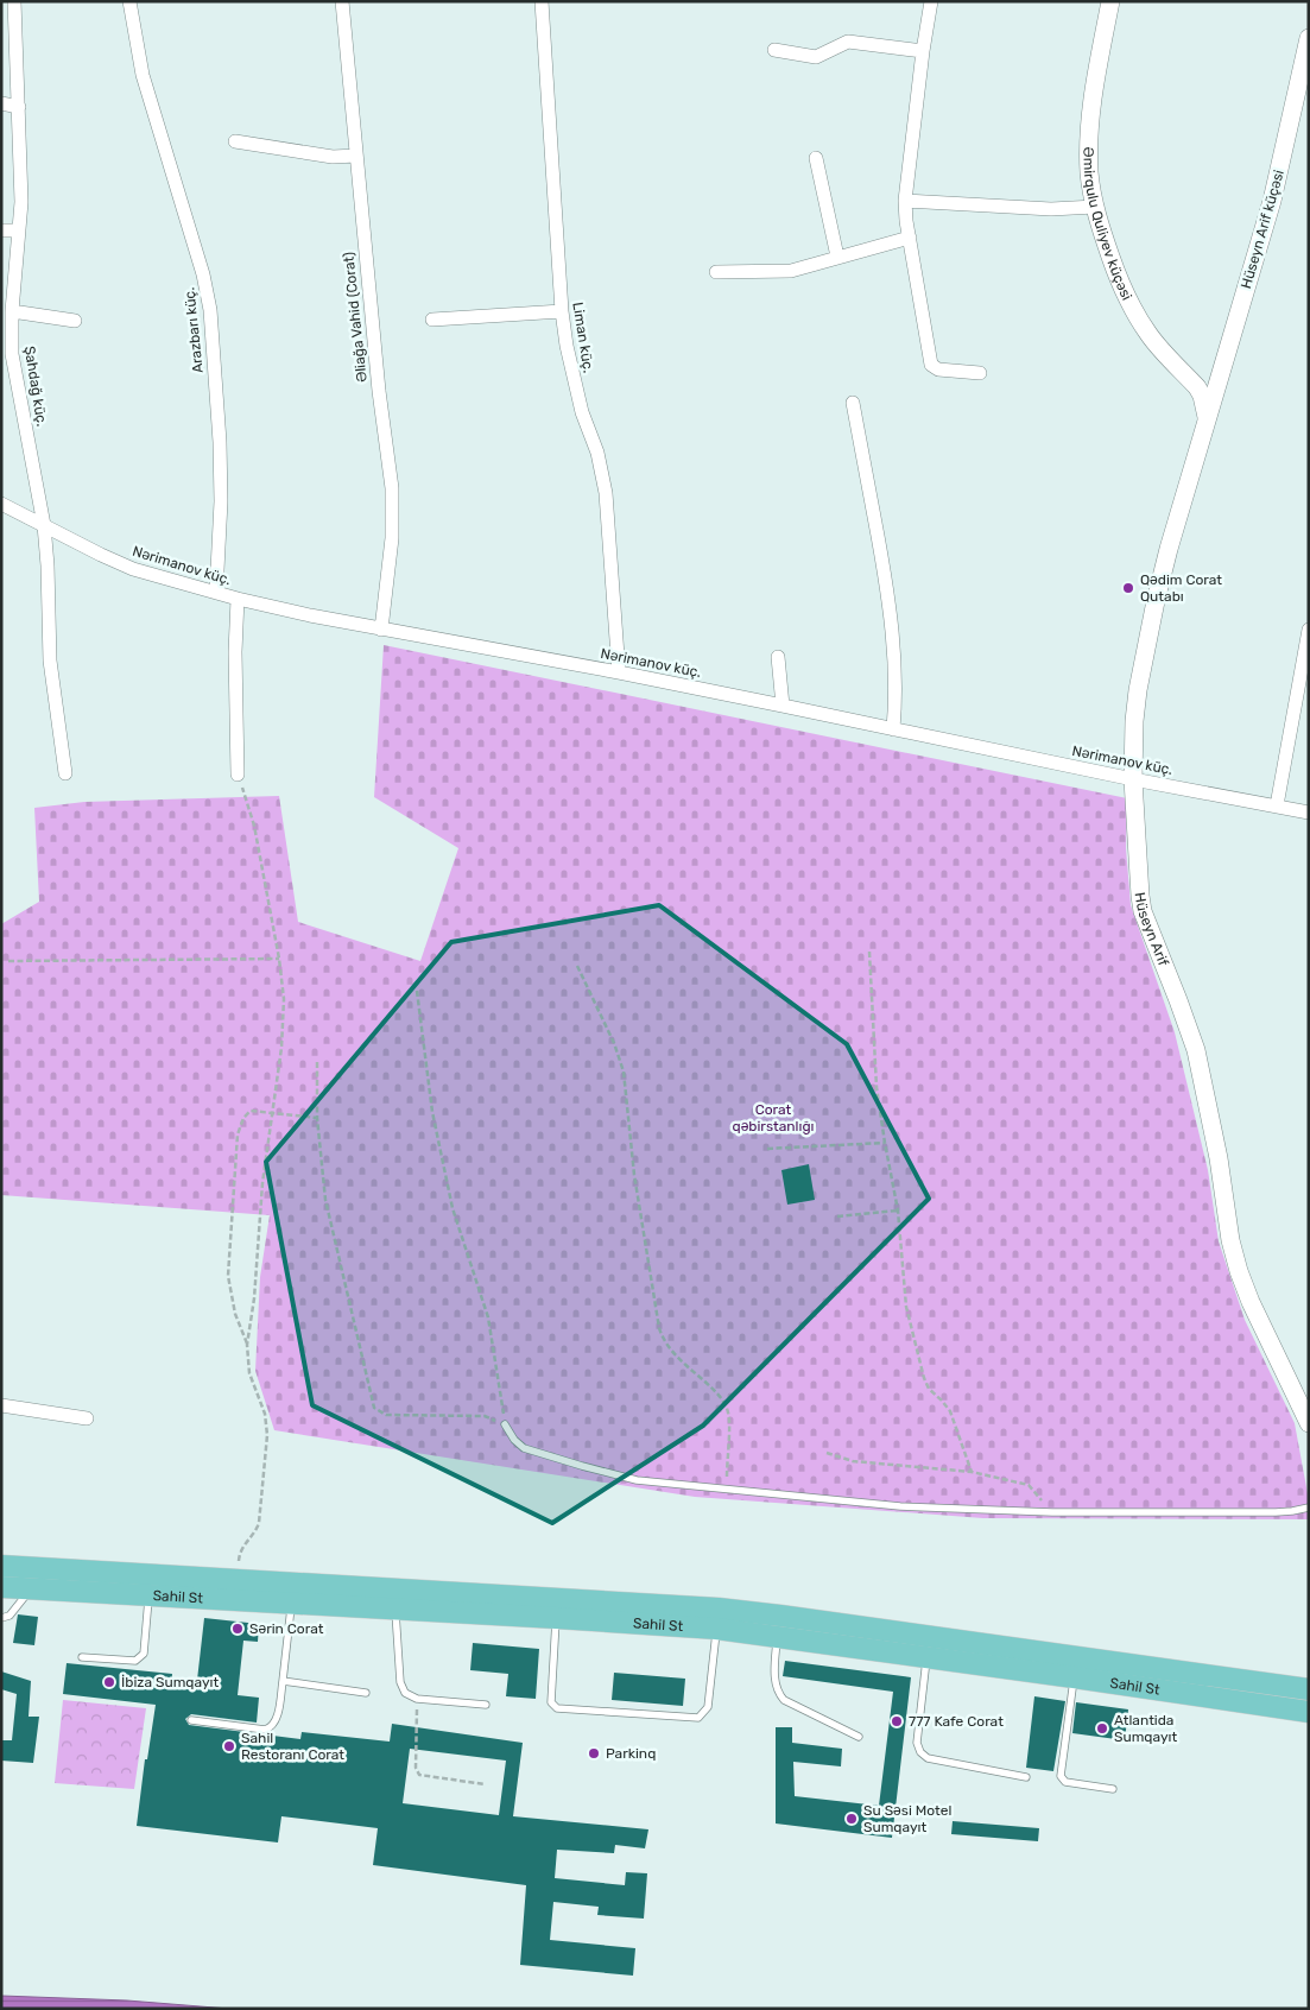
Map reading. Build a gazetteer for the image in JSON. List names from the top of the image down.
{
  "streets": {
    "main road": ["Sahil St"],
    "street": [
      "Əmirqulu Quliyev küçəsi",
      "Hüseyn Arif küçəsi",
      "Əliağa Vahid (Corat)",
      "Arazbarı küç.",
      "Liman küç.",
      "Şahdağ küç.",
      "Nərimanov küç.",
      "Hüseyn Arif"
    ]
  },
  "crossings": [
    ["Əmirqulu Quliyev küçəsi", "Hüseyn Arif küçəsi"],
    ["Əmirqulu Quliyev küçəsi", "Hüseyn Arif"],
    ["Hüseyn Arif küçəsi", "Hüseyn Arif"],
    ["Əliağa Vahid (Corat)", "Nərimanov küç."],
    ["Arazbarı küç.", "Nərimanov küç."],
    ["Liman küç.", "Nərimanov küç."],
    ["Şahdağ küç.", "Nərimanov küç."],
    ["Nərimanov küç.", "Hüseyn Arif"]
  ],
  "parks": ["Corat qəbirstanlığı"],
  "places": [
    "Qədim Corat Qutabı",
    "Sərin Corat",
    "İbiza Sumqayıt",
    "777 Kafe Corat",
    "Atlantida Sumqayıt",
    "Sahil Restoranı Corat",
    "Parkinq",
    "Su Səsi Motel Sumqayıt"
  ]
}
